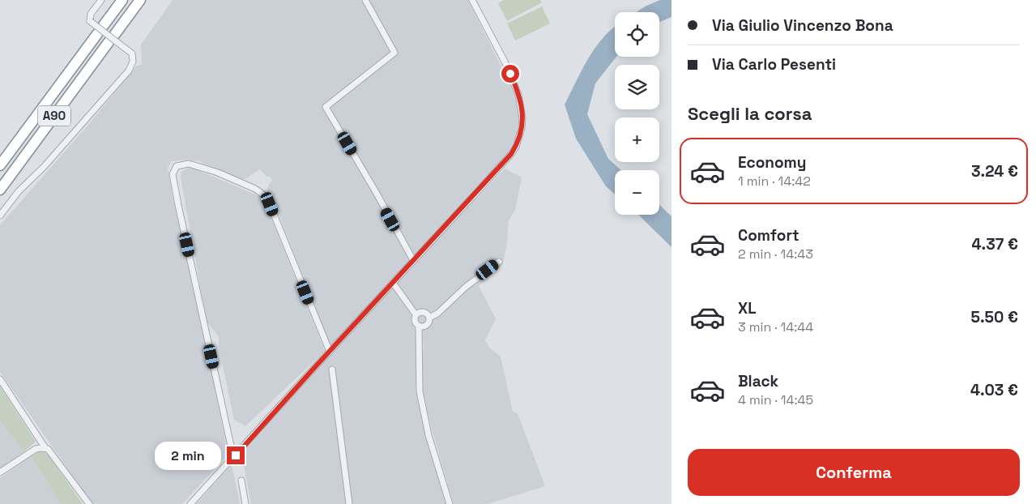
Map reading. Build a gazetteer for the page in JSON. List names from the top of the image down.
{
  "streets": {
    "highway": ["A90"]
  },
  "page": {
    "banner": ["Via Giulio Vincenzo Bona", "Via Carlo Pesenti"],
    "map_buttons": ["+", "−"],
    "heading": "Scegli la corsa",
    "list": [
      {
        "name": "Economy",
        "note": "1 min · 14:42",
        "value": "3.24 €"
      },
      {
        "name": "Comfort",
        "note": "2 min · 14:43",
        "value": "4.37 €"
      },
      {
        "name": "XL",
        "note": "3 min · 14:44",
        "value": "5.50 €"
      },
      {
        "name": "Black",
        "note": "4 min · 14:45",
        "value": "4.03 €"
      }
    ],
    "buttons": "Conferma",
    "bubble": "2 min"
  }
}
